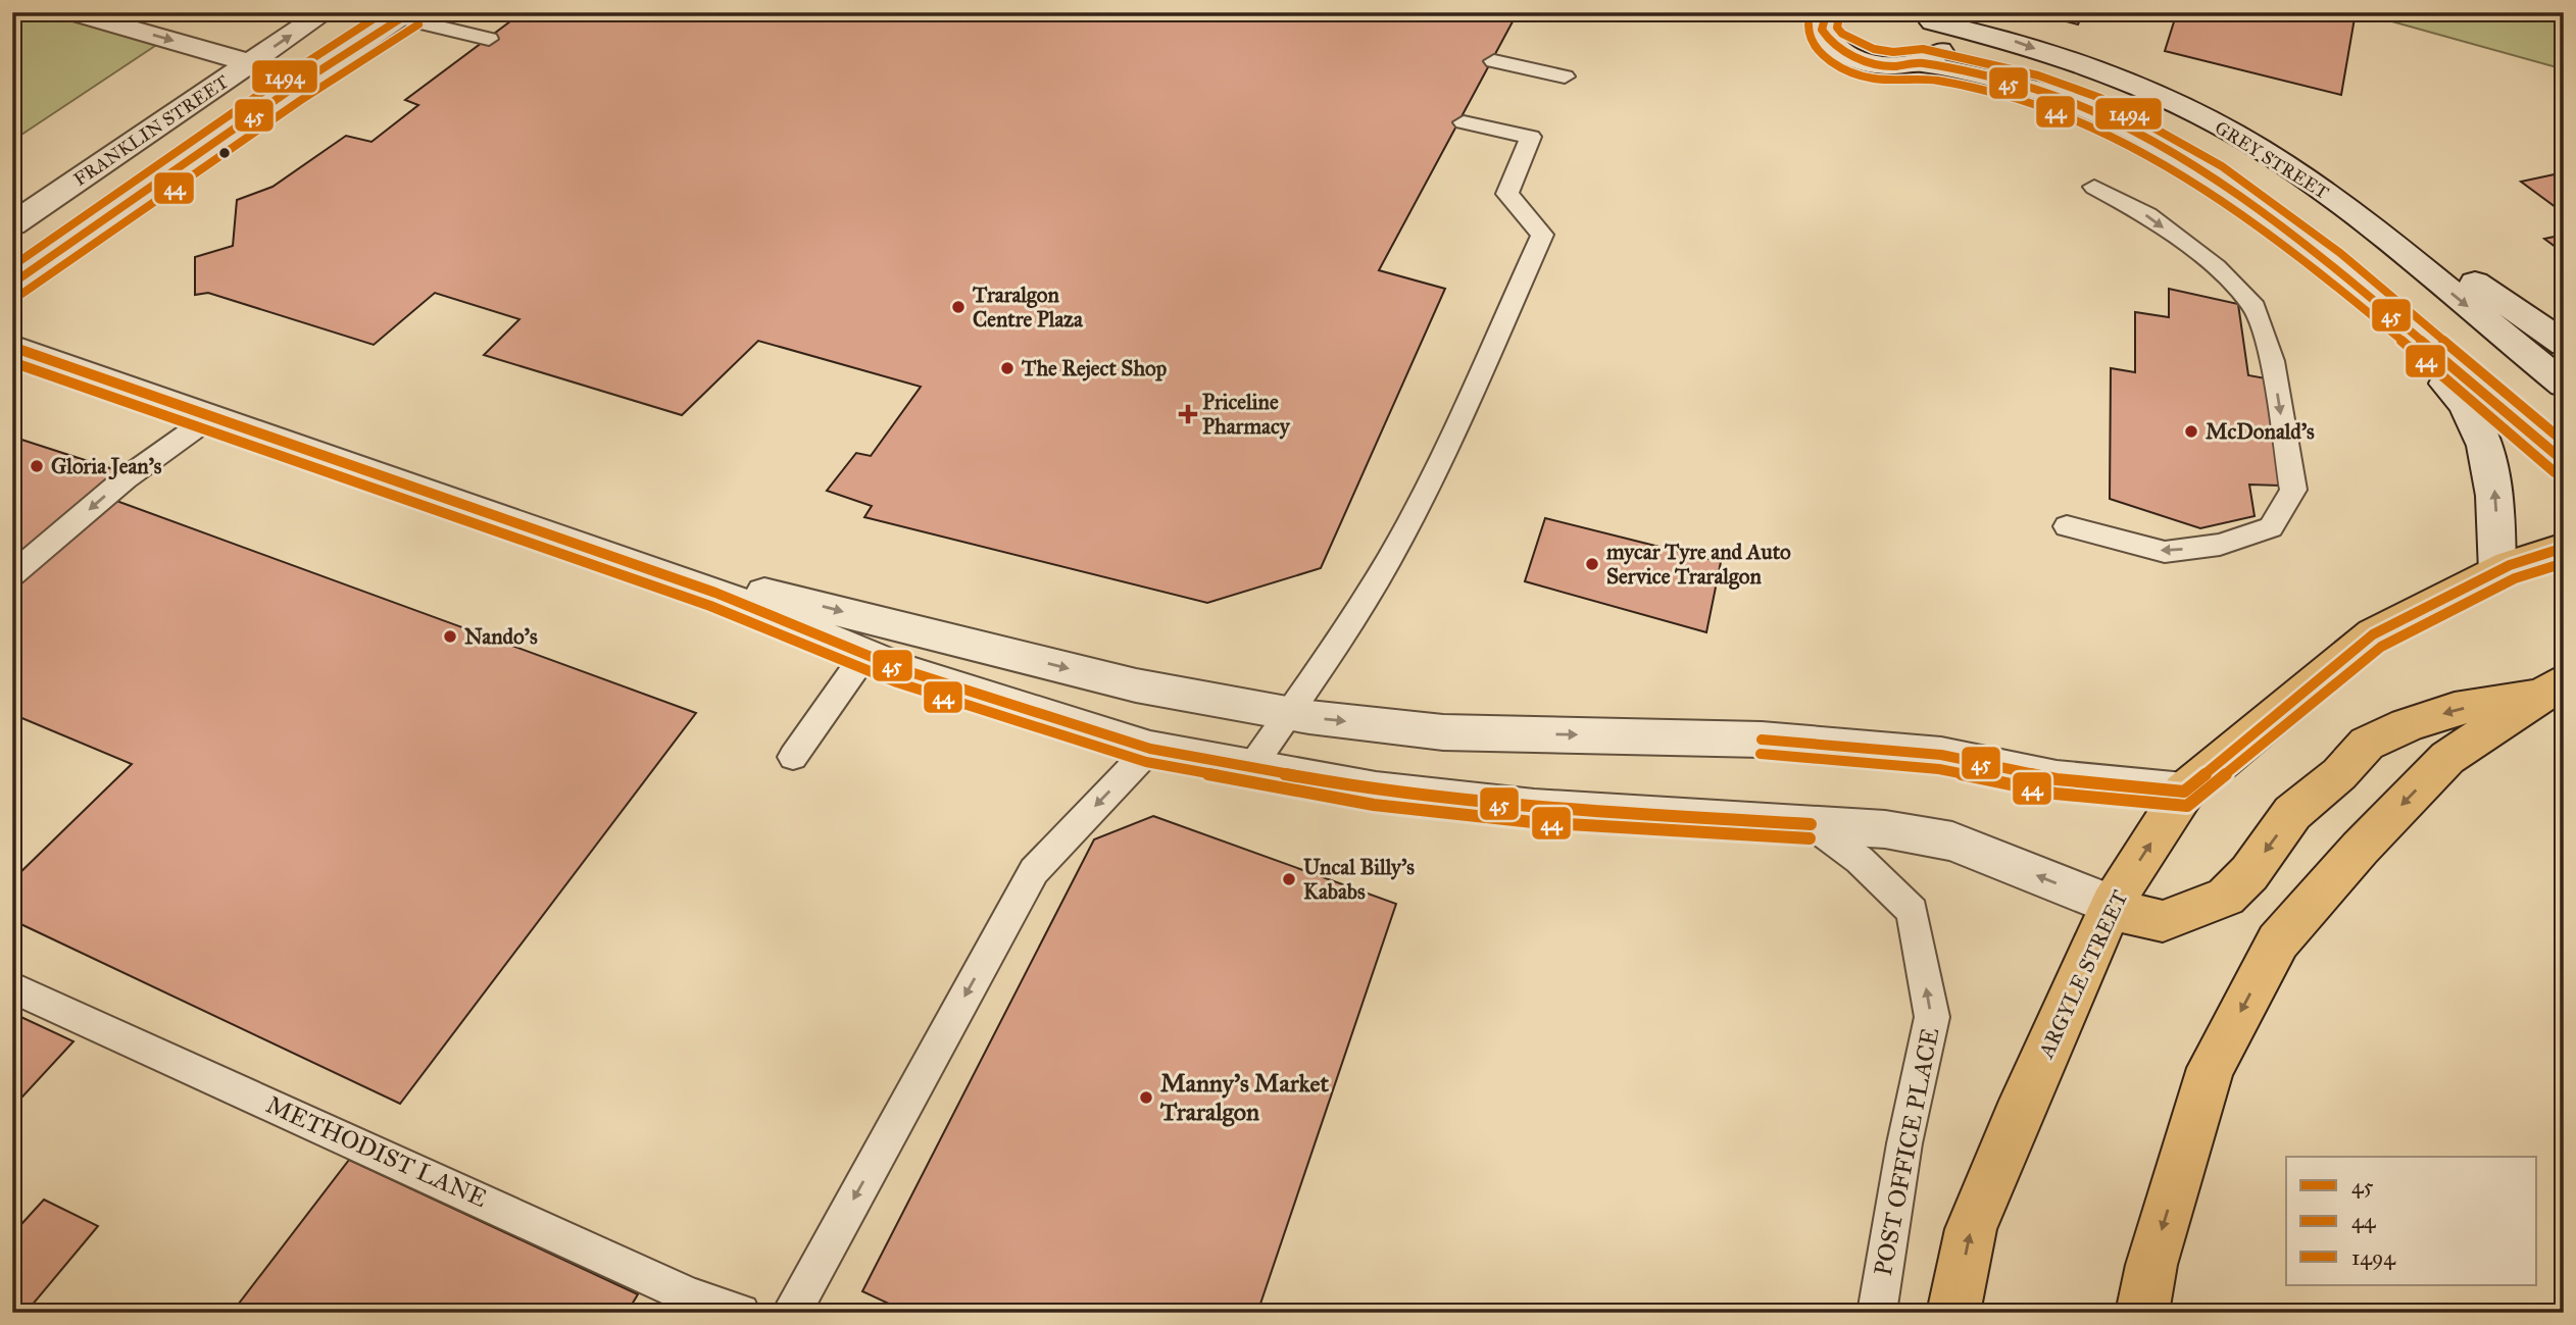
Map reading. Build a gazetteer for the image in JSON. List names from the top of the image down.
{
  "streets": {
    "highway": ["ARGYLE STREET"],
    "street": ["FRANKLIN STREET", "GREY STREET"],
    "lane": ["METHODIST LANE", "POST OFFICE PLACE"]
  },
  "one_way": ["POST OFFICE PLACE"],
  "places": {
    "other": [
      "Traralgon Centre Plaza",
      "The Reject Shop",
      "McDonald's",
      "Gloria Jean's",
      "mycar Tyre and Auto Service Traralgon",
      "Nando's",
      "Uncal Billy's Kababs",
      "Manny's Market Traralgon"
    ],
    "health": ["Priceline Pharmacy"]
  },
  "lines": ["transit line 45", "transit line 1494", "transit line 44"],
  "legend": ["45", "44", "1494"]
}
